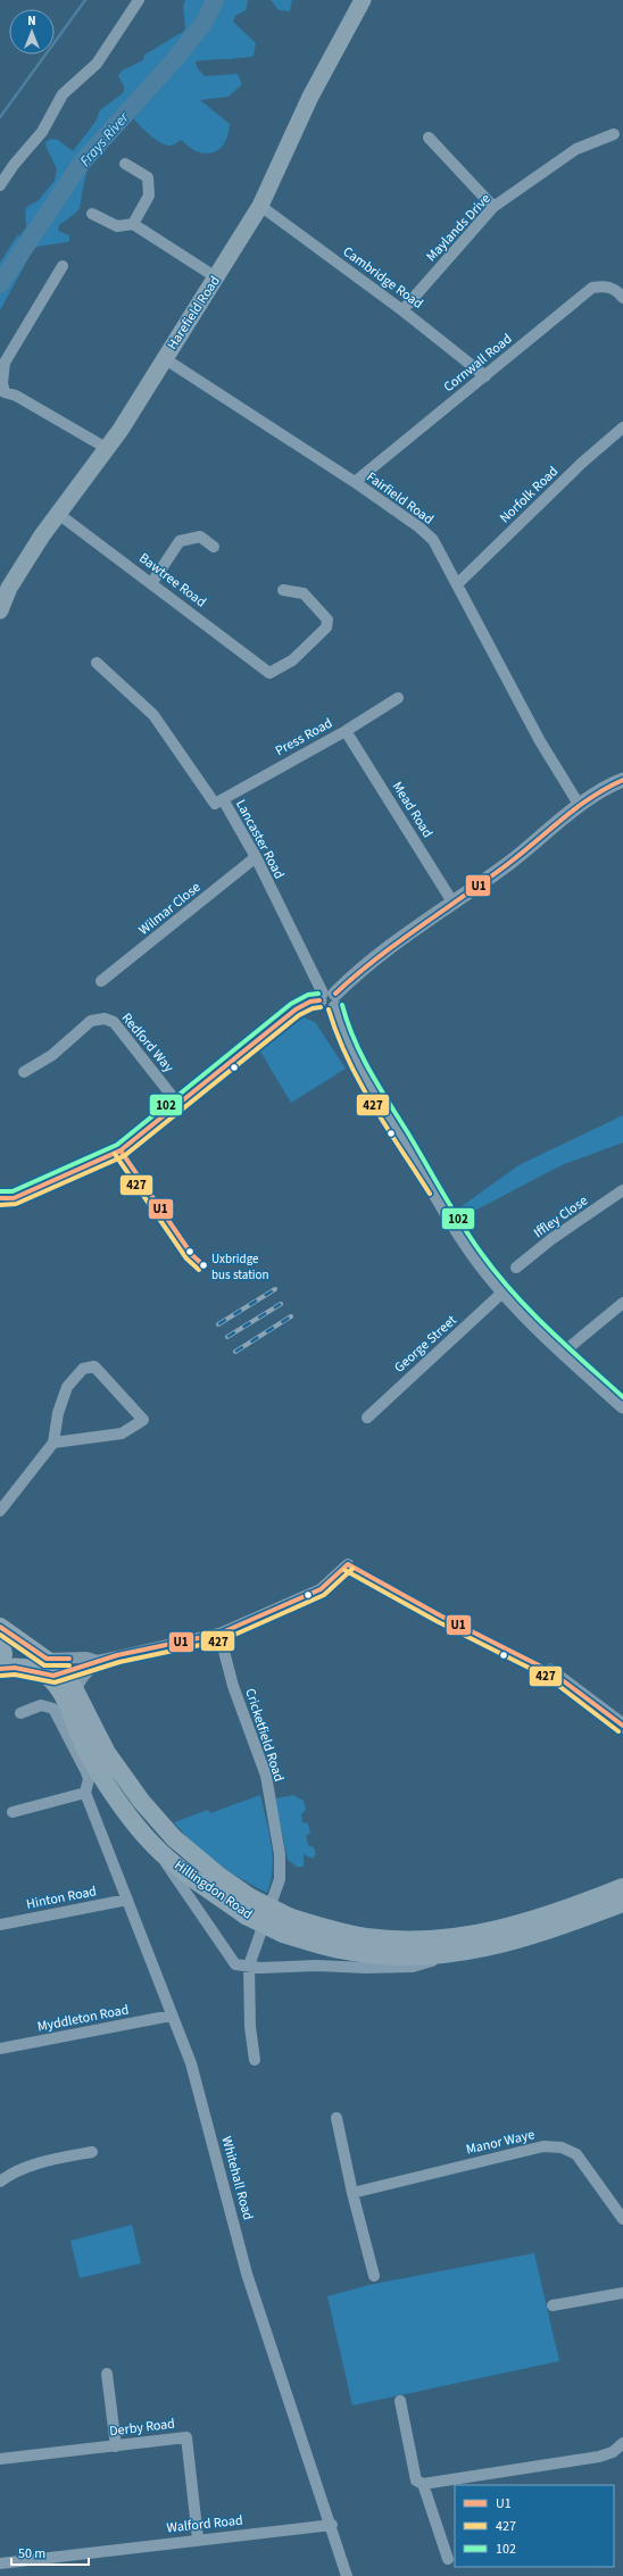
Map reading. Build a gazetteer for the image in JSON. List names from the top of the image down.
{
  "streets": {
    "main road": ["Harefield Road", "Hillingdon Road"],
    "street": [
      "Maylands Drive",
      "Cambridge Road",
      "Cornwall Road",
      "Norfolk Road",
      "Fairfield Road",
      "Bawtree Road",
      "Press Road",
      "Mead Road",
      "Lancaster Road",
      "Wilmar Close",
      "Redford Way",
      "Iffley Close",
      "George Street",
      "Cricketfield Road",
      "Hinton Road",
      "Myddleton Road",
      "Manor Waye",
      "Whitehall Road",
      "Derby Road",
      "Walford Road"
    ]
  },
  "crossings": [
    ["Maylands Drive", "Cambridge Road"],
    ["Cambridge Road", "Harefield Road"],
    ["Cambridge Road", "Cornwall Road"],
    ["Harefield Road", "Fairfield Road"],
    ["Harefield Road", "Bawtree Road"],
    ["Cornwall Road", "Fairfield Road"],
    ["Norfolk Road", "Fairfield Road"],
    ["Press Road", "Mead Road"],
    ["Press Road", "Lancaster Road"],
    ["Lancaster Road", "Wilmar Close"],
    ["Hinton Road", "Whitehall Road"],
    ["Myddleton Road", "Whitehall Road"],
    ["Whitehall Road", "Walford Road"],
    ["Derby Road", "Walford Road"]
  ],
  "water": ["Frays River"],
  "places": ["Uxbridge bus station"],
  "lines": ["transit line U1", "transit line 102", "transit line 427"],
  "legend": ["U1", "427", "102"],
  "scale_bar": "50 m",
  "north": "top"
}
